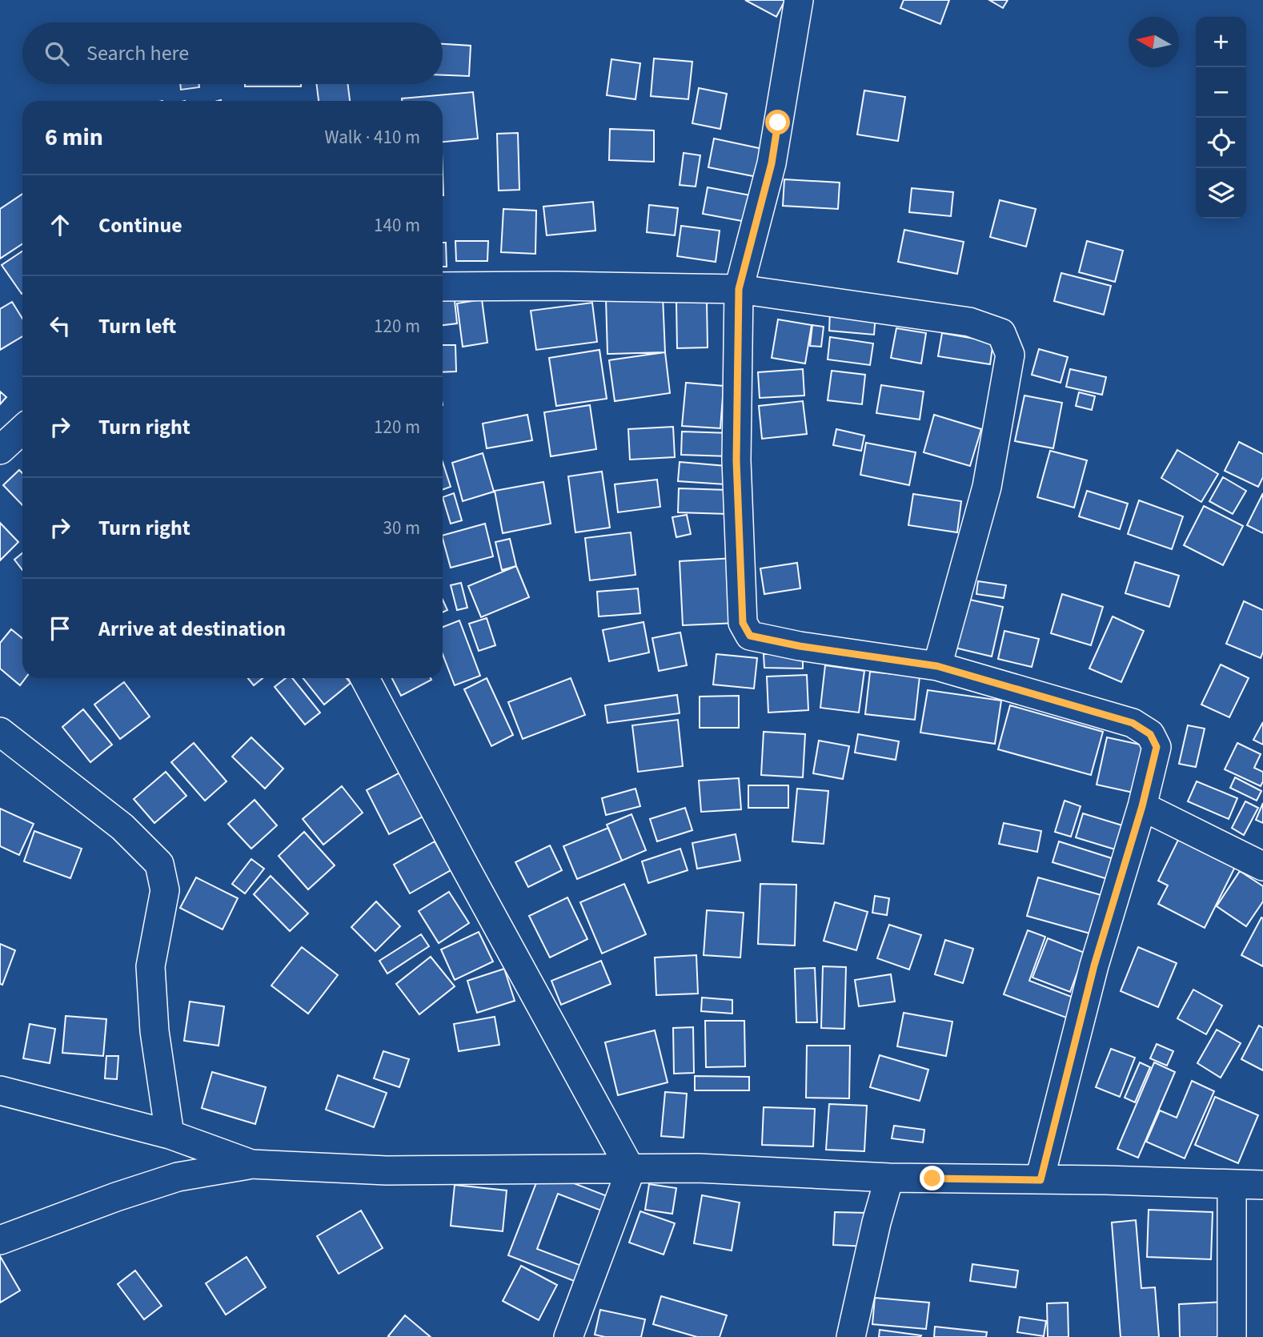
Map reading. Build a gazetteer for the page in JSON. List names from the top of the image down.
{
  "north": "left",
  "page": {
    "map_buttons": ["+", "−"],
    "search": "Search here",
    "heading": ["6 min", "Walk · 410 m"],
    "list": [
      ["Continue", "140 m"],
      ["Turn left", "120 m"],
      ["Turn right", "120 m"],
      ["Turn right", "30 m"],
      "Arrive at destination"
    ]
  }
}
